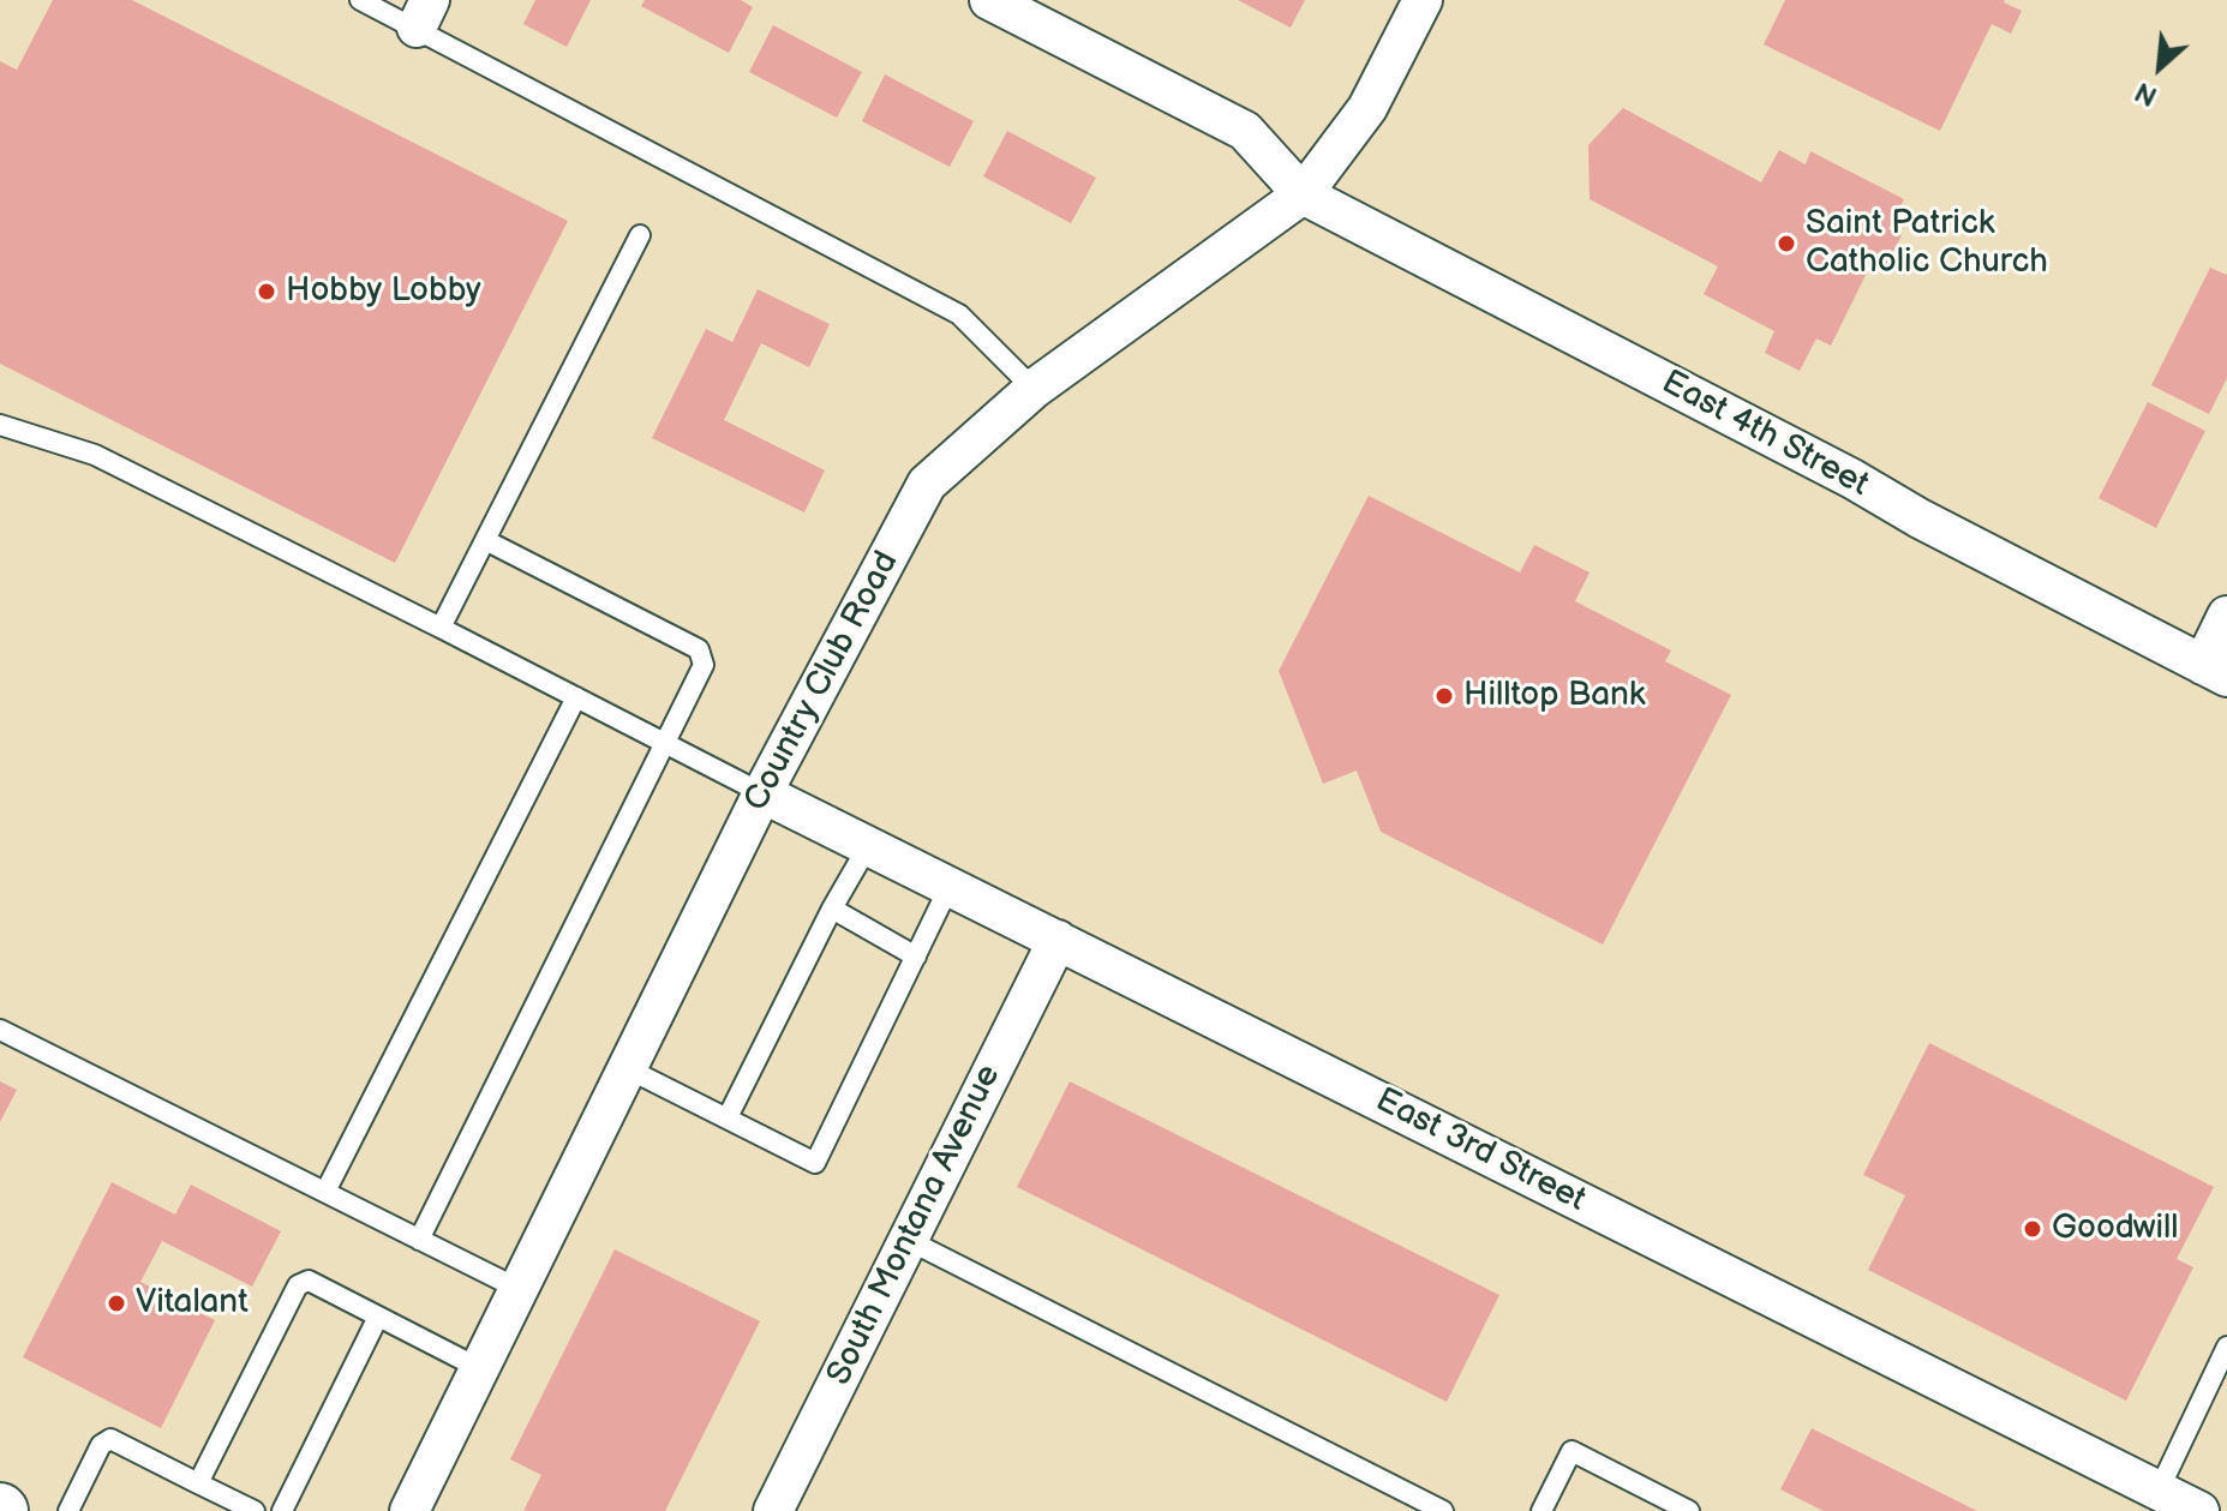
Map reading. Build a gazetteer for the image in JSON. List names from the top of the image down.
{
  "streets": {
    "street": [
      "East 4th Street",
      "Country Club Road",
      "East 3rd Street",
      "South Montana Avenue"
    ]
  },
  "crossings": [
    ["East 4th Street", "Country Club Road"],
    ["Country Club Road", "East 3rd Street"],
    ["East 3rd Street", "South Montana Avenue"]
  ],
  "places": [
    "Saint Patrick Catholic Church",
    "Hobby Lobby",
    "Hilltop Bank",
    "Goodwill",
    "Vitalant"
  ],
  "north": "bottom left"
}
